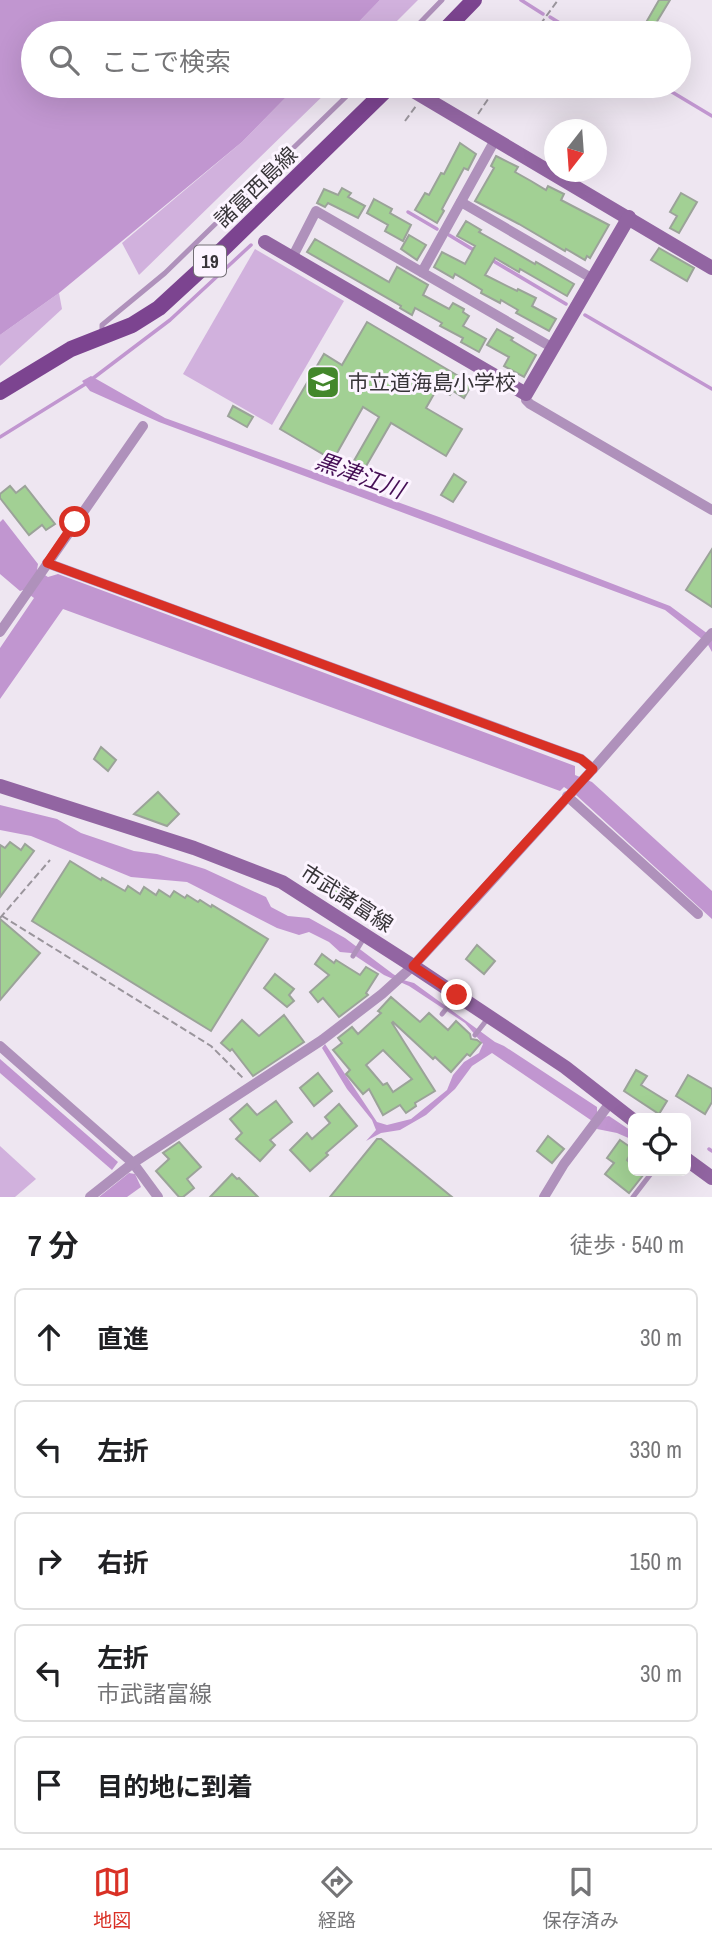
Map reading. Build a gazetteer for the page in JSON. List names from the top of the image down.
{
  "streets": {
    "main road": ["諸富西島線", "19"],
    "street": ["市武諸富線"]
  },
  "water": ["黒津江川"],
  "places": {
    "school or university": ["市立道海島小学校"]
  },
  "north": "bottom",
  "page": {
    "search": "ここで検索",
    "heading": ["7 分", "徒歩 · 540 m"],
    "list": [
      ["直進", "30 m"],
      ["左折", "330 m"],
      ["右折", "150 m"],
      ["左折", "市武諸富線", "30 m"],
      "目的地に到着"
    ],
    "nav": ["地図", "経路", "保存済み"]
  }
}
